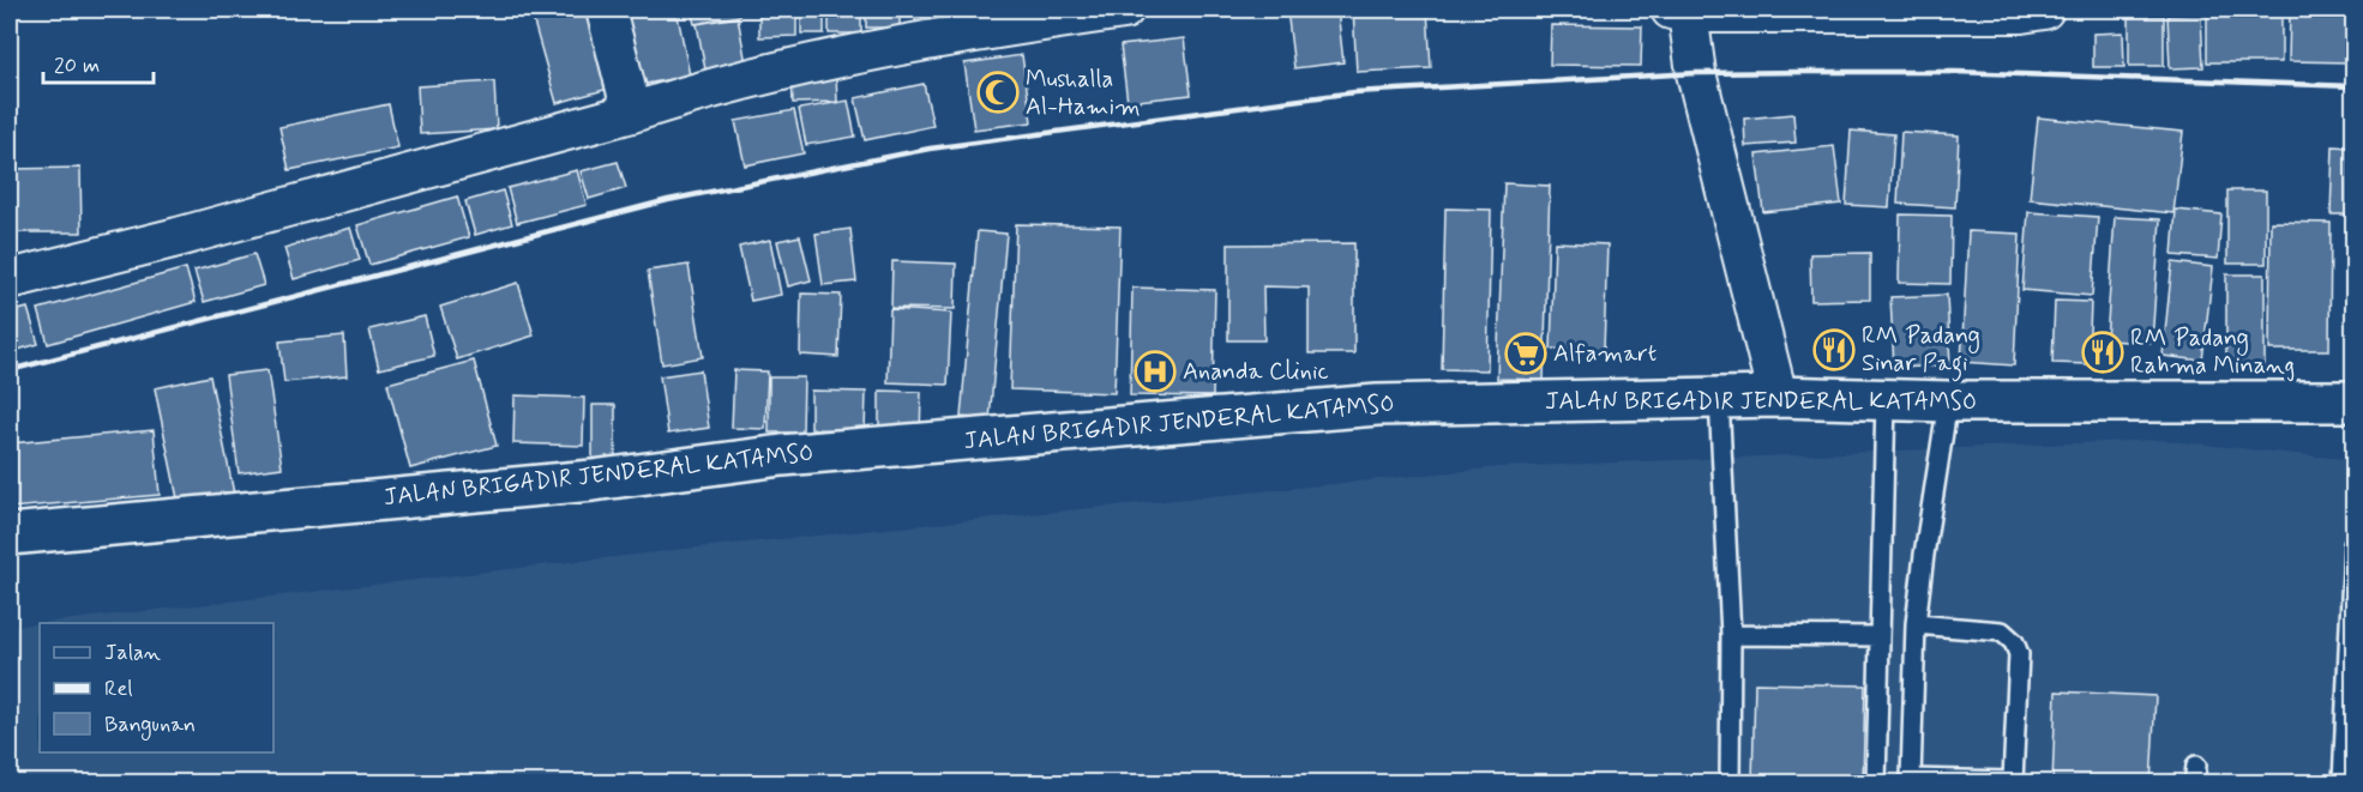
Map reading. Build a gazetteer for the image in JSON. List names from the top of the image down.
{
  "streets": {
    "highway": ["JALAN BRIGADIR JENDERAL KATAMSO"]
  },
  "places": {
    "mosque": ["Mushalla Al-Hamim"],
    "restaurant": ["RM Padang Sinar Pagi", "RM Padang Rahma Minang"],
    "supermarket": ["Alfamart"],
    "hospital": ["Ananda Clinic"]
  },
  "legend": ["Jalan", "Rel", "Bangunan"],
  "scale_bar": "20 m"
}
